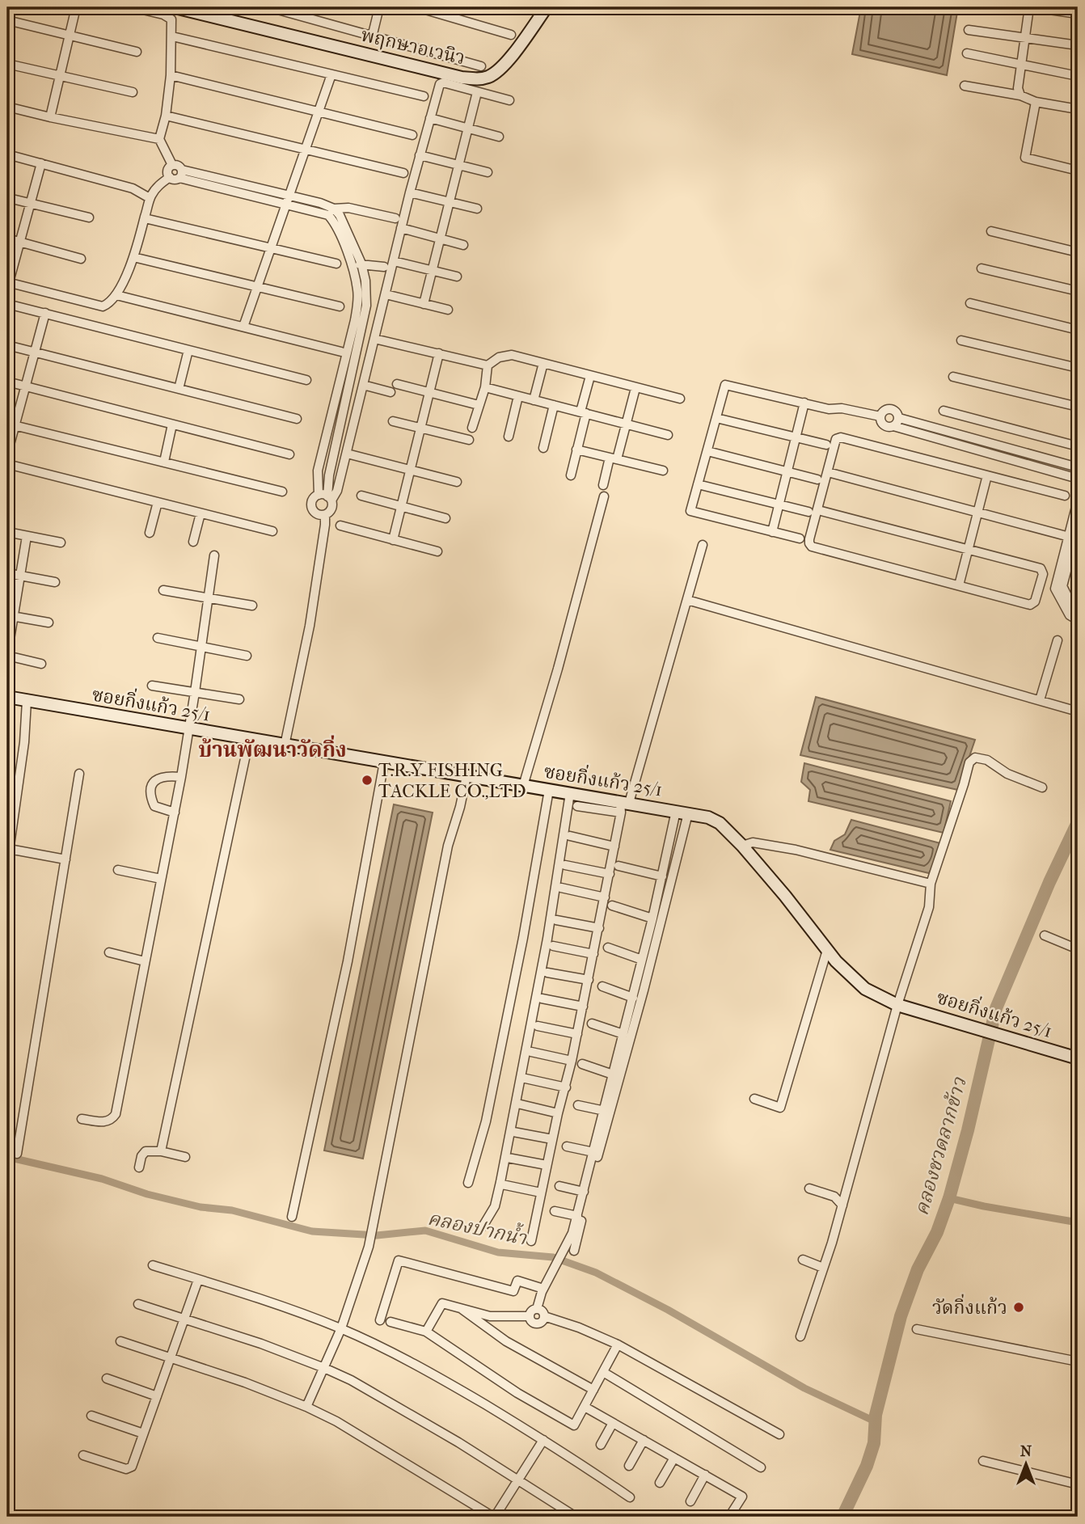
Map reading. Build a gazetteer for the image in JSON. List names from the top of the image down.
{
  "streets": {
    "street": ["พฤกษาอเวนิว", "ซอยกิ่งแก้ว 25/1"]
  },
  "districts": ["บ้านพัฒนาวัดกิ่ง"],
  "water": ["คลองชวดลากข้าว", "คลองปากน้ำ"],
  "places": ["T.R.Y FISHING TACKLE CO.,LTD", "วัดกิ่งแก้ว"],
  "north": "top"
}
